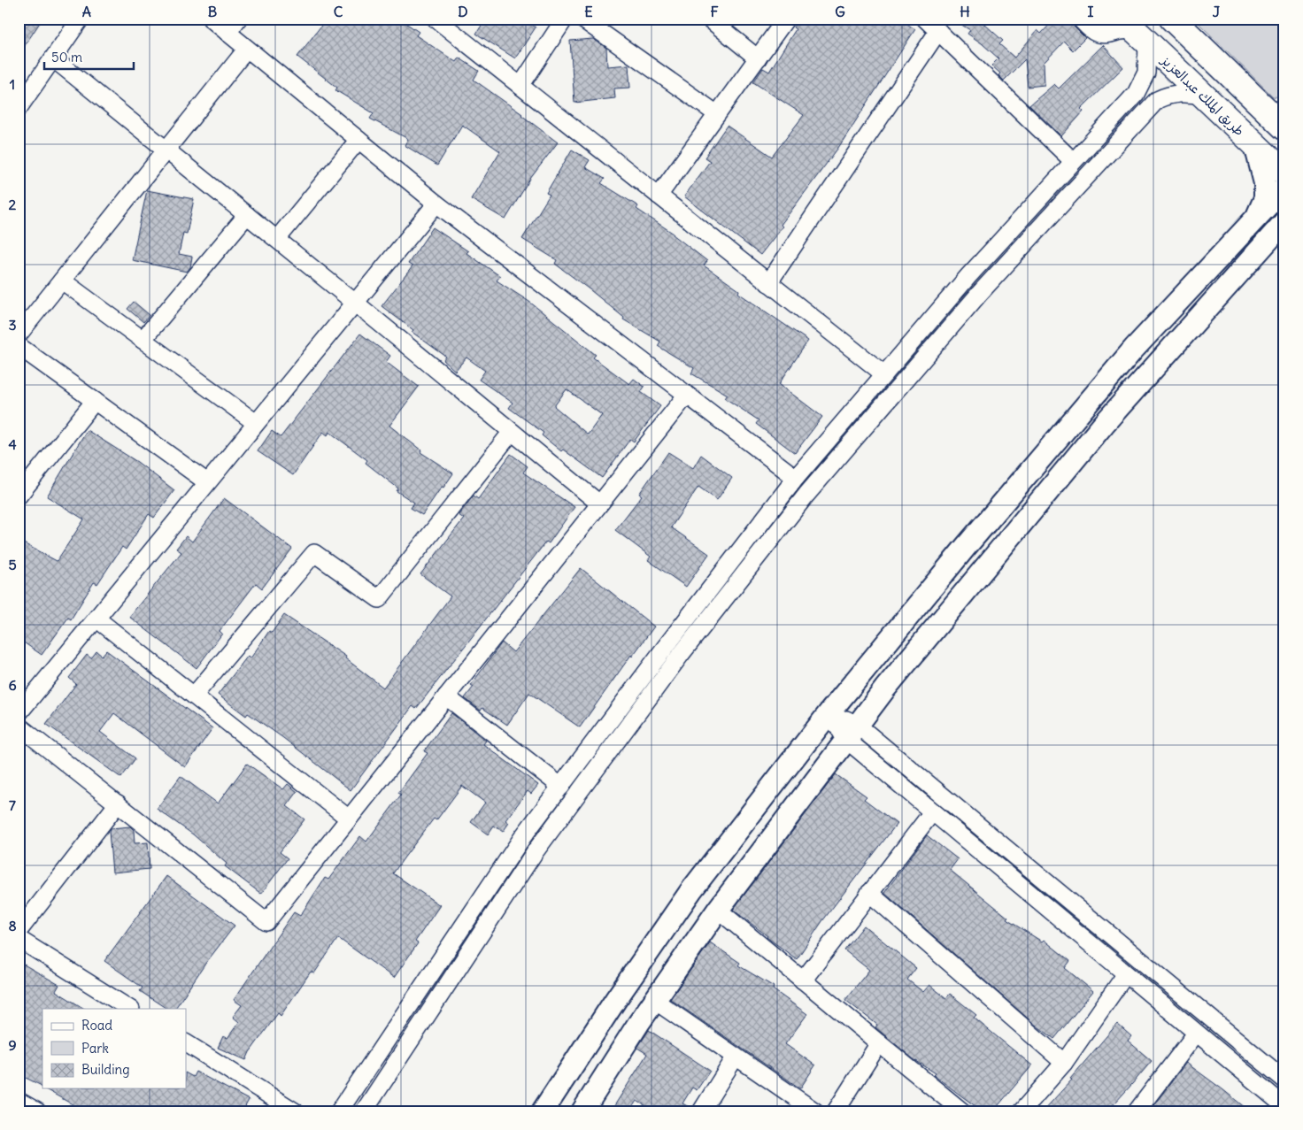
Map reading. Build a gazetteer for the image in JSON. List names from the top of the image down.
{
  "streets": {
    "highway": ["طريق الملك عبدالعزيز"]
  },
  "legend": ["Road", "Park", "Building"],
  "scale_bar": "50 m",
  "grid": {
    "columns": [
      "A",
      "B",
      "C",
      "D",
      "E",
      "F",
      "G",
      "H",
      "I",
      "J"
    ],
    "rows": [
      "1",
      "2",
      "3",
      "4",
      "5",
      "6",
      "7",
      "8",
      "9"
    ]
  }
}
